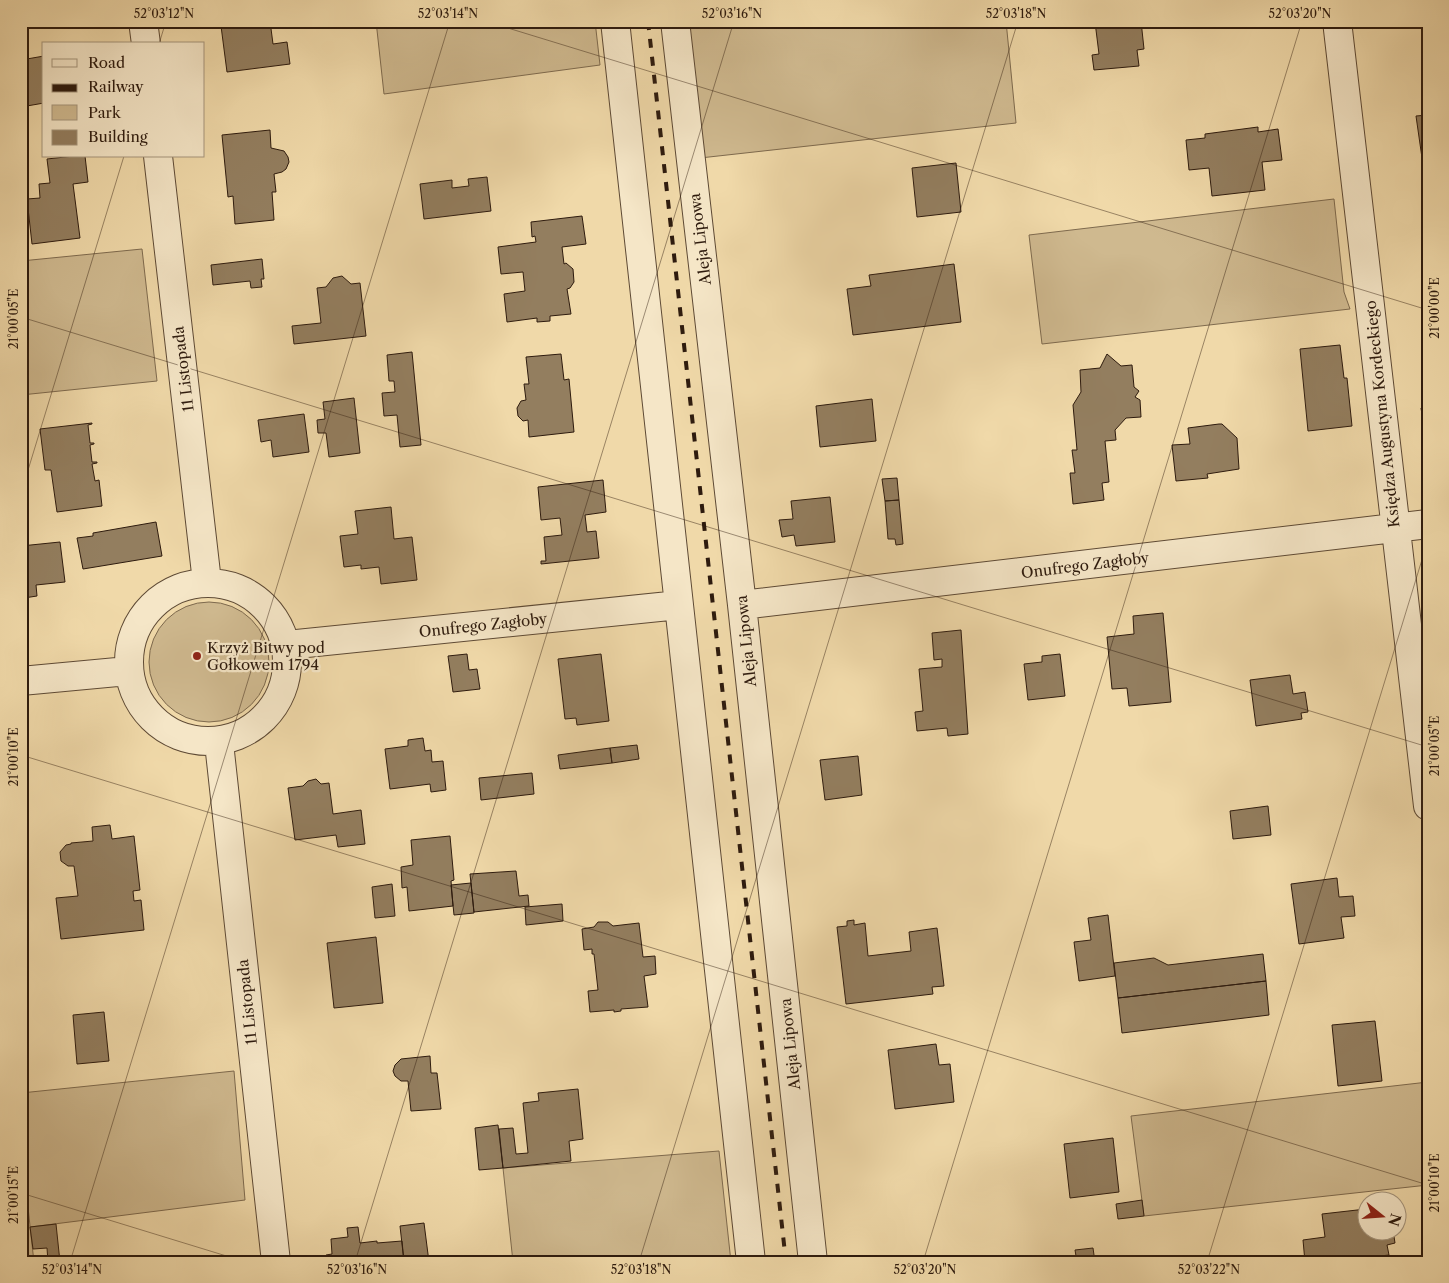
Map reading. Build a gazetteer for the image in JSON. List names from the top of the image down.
{
  "streets": {
    "street": [
      "Aleja Lipowa",
      "11 Listopada",
      "Księdza Augustyna Kordeckiego",
      "Onufrego Zagłoby"
    ]
  },
  "crossings": [
    ["Aleja Lipowa", "Onufrego Zagłoby"],
    ["11 Listopada", "Onufrego Zagłoby"],
    ["Księdza Augustyna Kordeckiego", "Onufrego Zagłoby"]
  ],
  "places": ["Krzyż Bitwy pod Gołkowem 1794"],
  "legend": [
    "Road",
    "Railway",
    "Park",
    "Building"
  ],
  "north": "right",
  "coordinates": [
    "52°03'12\"N",
    "52°03'14\"N",
    "52°03'16\"N",
    "52°03'18\"N",
    "52°03'20\"N",
    "21°00'00\"E",
    "21°00'05\"E",
    "21°00'10\"E",
    "21°00'15\"E",
    "52°03'22\"N"
  ]
}
